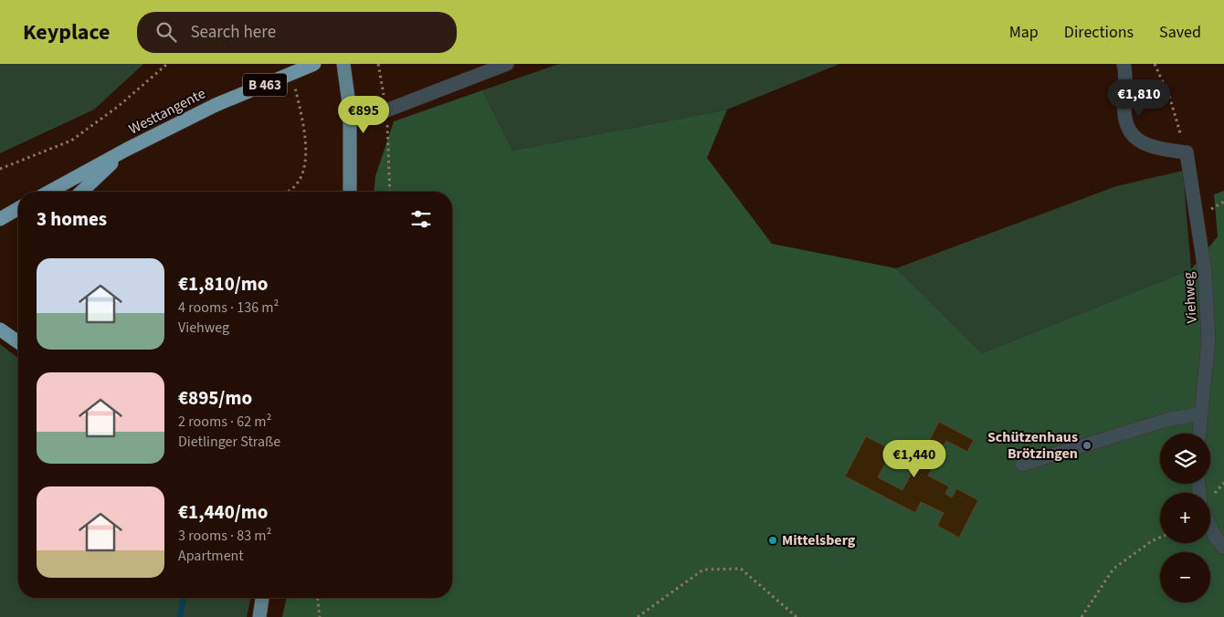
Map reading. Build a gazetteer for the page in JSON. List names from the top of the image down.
{
  "streets": {
    "highway": ["B 463", "Westtangente"],
    "street": ["Viehweg"]
  },
  "crossings": [
    ["B 463", "Westtangente"]
  ],
  "places": ["Schützenhaus Brötzingen", "Mittelsberg"],
  "page": {
    "header": "Keyplace",
    "search": "Search here",
    "nav": ["Map", "Directions", "Saved"],
    "price": ["€1,810", "€895", "€1,440"],
    "heading": "3 homes",
    "list": [
      {
        "name": "€1,810/mo",
        "note": "4 rooms · 136 m² · Viehweg"
      },
      {
        "name": "€895/mo",
        "note": "2 rooms · 62 m² · Dietlinger Straße"
      },
      {
        "name": "€1,440/mo",
        "note": "3 rooms · 83 m² · Apartment"
      }
    ],
    "map_buttons": ["+", "−"]
  }
}
